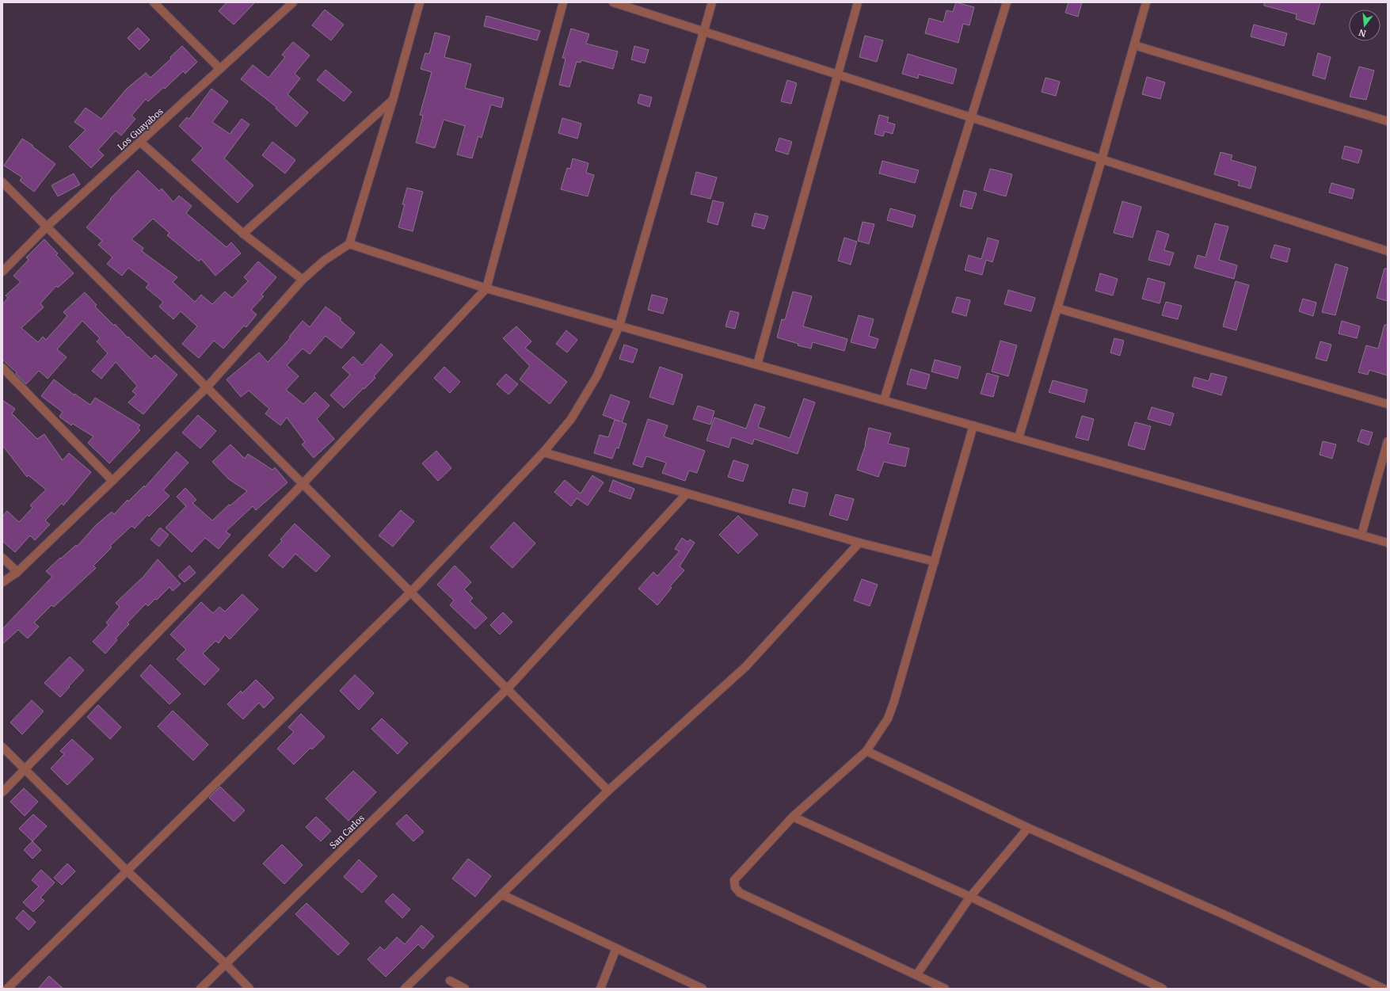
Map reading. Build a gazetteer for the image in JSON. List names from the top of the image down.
{
  "streets": {
    "street": ["Los Guayabos", "San Carlos"]
  },
  "north": "bottom"
}
